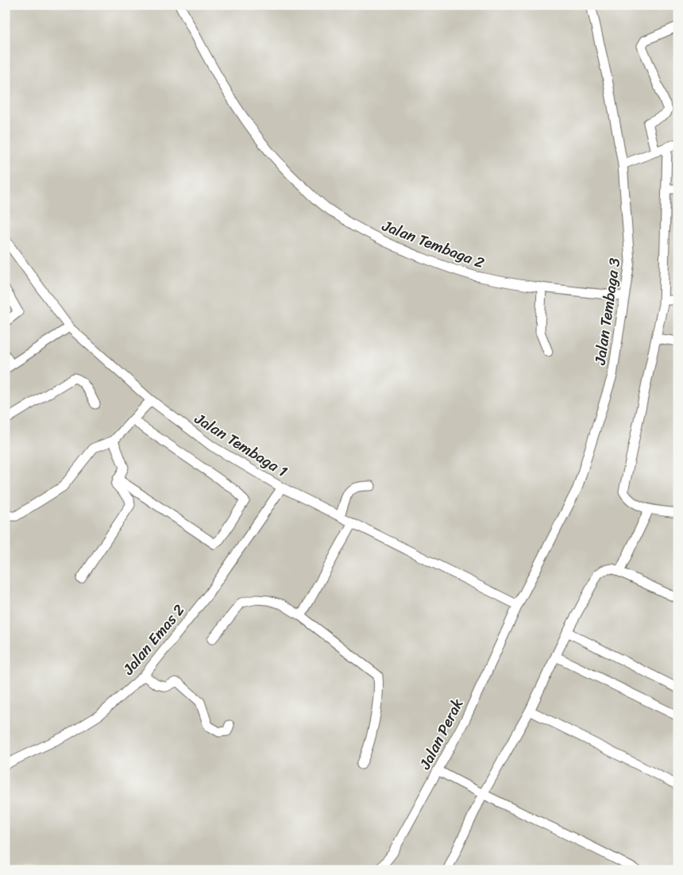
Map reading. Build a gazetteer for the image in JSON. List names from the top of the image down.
{
  "streets": {
    "street": [
      "Jalan Tembaga 2",
      "Jalan Tembaga 3",
      "Jalan Tembaga 1",
      "Jalan Emas 2",
      "Jalan Perak"
    ]
  },
  "crossings": [
    ["Jalan Tembaga 2", "Jalan Tembaga 3"],
    ["Jalan Tembaga 3", "Jalan Tembaga 1"],
    ["Jalan Tembaga 3", "Jalan Perak"],
    ["Jalan Tembaga 1", "Jalan Emas 2"],
    ["Jalan Tembaga 1", "Jalan Perak"]
  ]
}
